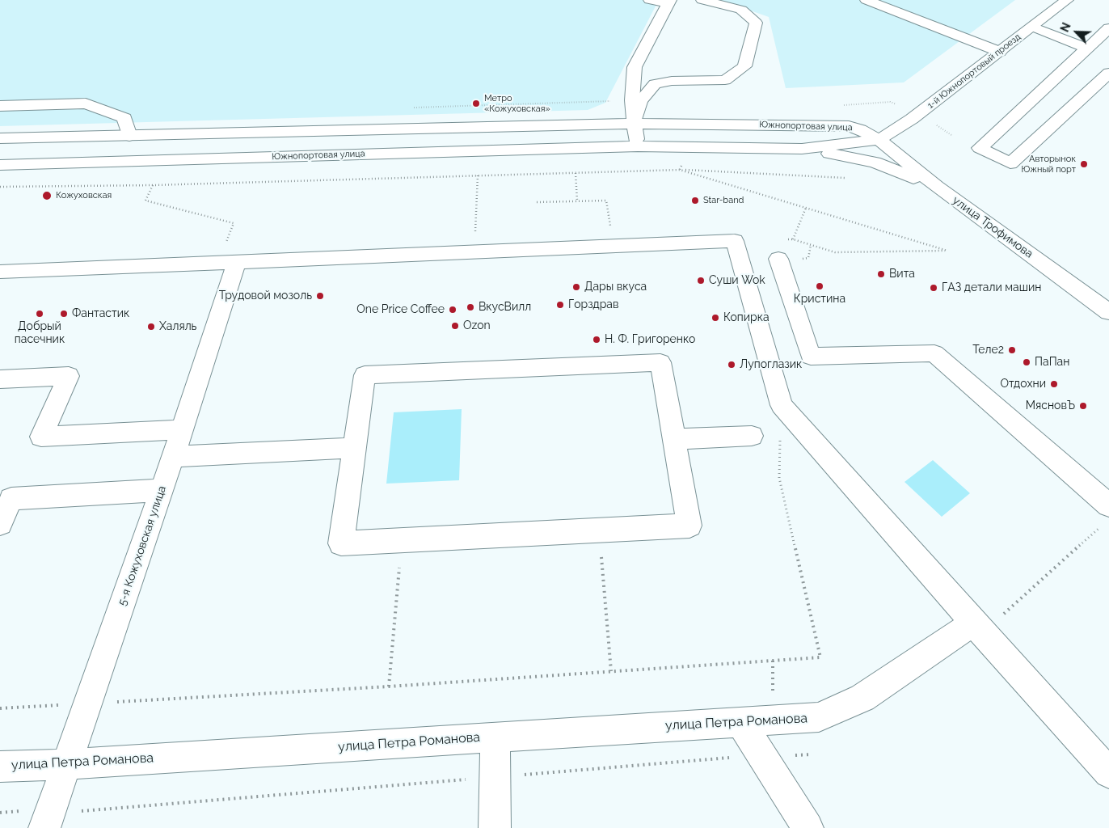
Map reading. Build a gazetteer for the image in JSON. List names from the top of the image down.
{
  "streets": {
    "main road": [
      "1-й Южнопортовый проезд",
      "Южнопортовая улица",
      "улица Трофимова",
      "5-я Кожуховская улица",
      "улица Петра Романова"
    ]
  },
  "crossings": [
    ["1-й Южнопортовый проезд", "Южнопортовая улица"],
    ["1-й Южнопортовый проезд", "улица Трофимова"],
    ["Южнопортовая улица", "улица Трофимова"],
    ["5-я Кожуховская улица", "улица Петра Романова"]
  ],
  "places": [
    "Метро «Кожуховская»",
    "Авторынок Южный порт",
    "Кожуховская",
    "Star-band",
    "Вита",
    "Суши Wok",
    "Кристина",
    "Дары вкуса",
    "ГАЗ детали машин",
    "Трудовой мозоль",
    "Горздрав",
    "ВкусВилл",
    "One Price Coffee",
    "Добрый пасечник",
    "Фантастик",
    "Копирка",
    "Ozon",
    "Халяль",
    "Н. Ф. Григоренко",
    "Теле2",
    "ПаПан",
    "Лупоглазик",
    "Отдохни",
    "МясновЪ"
  ],
  "north": "top left"
}
